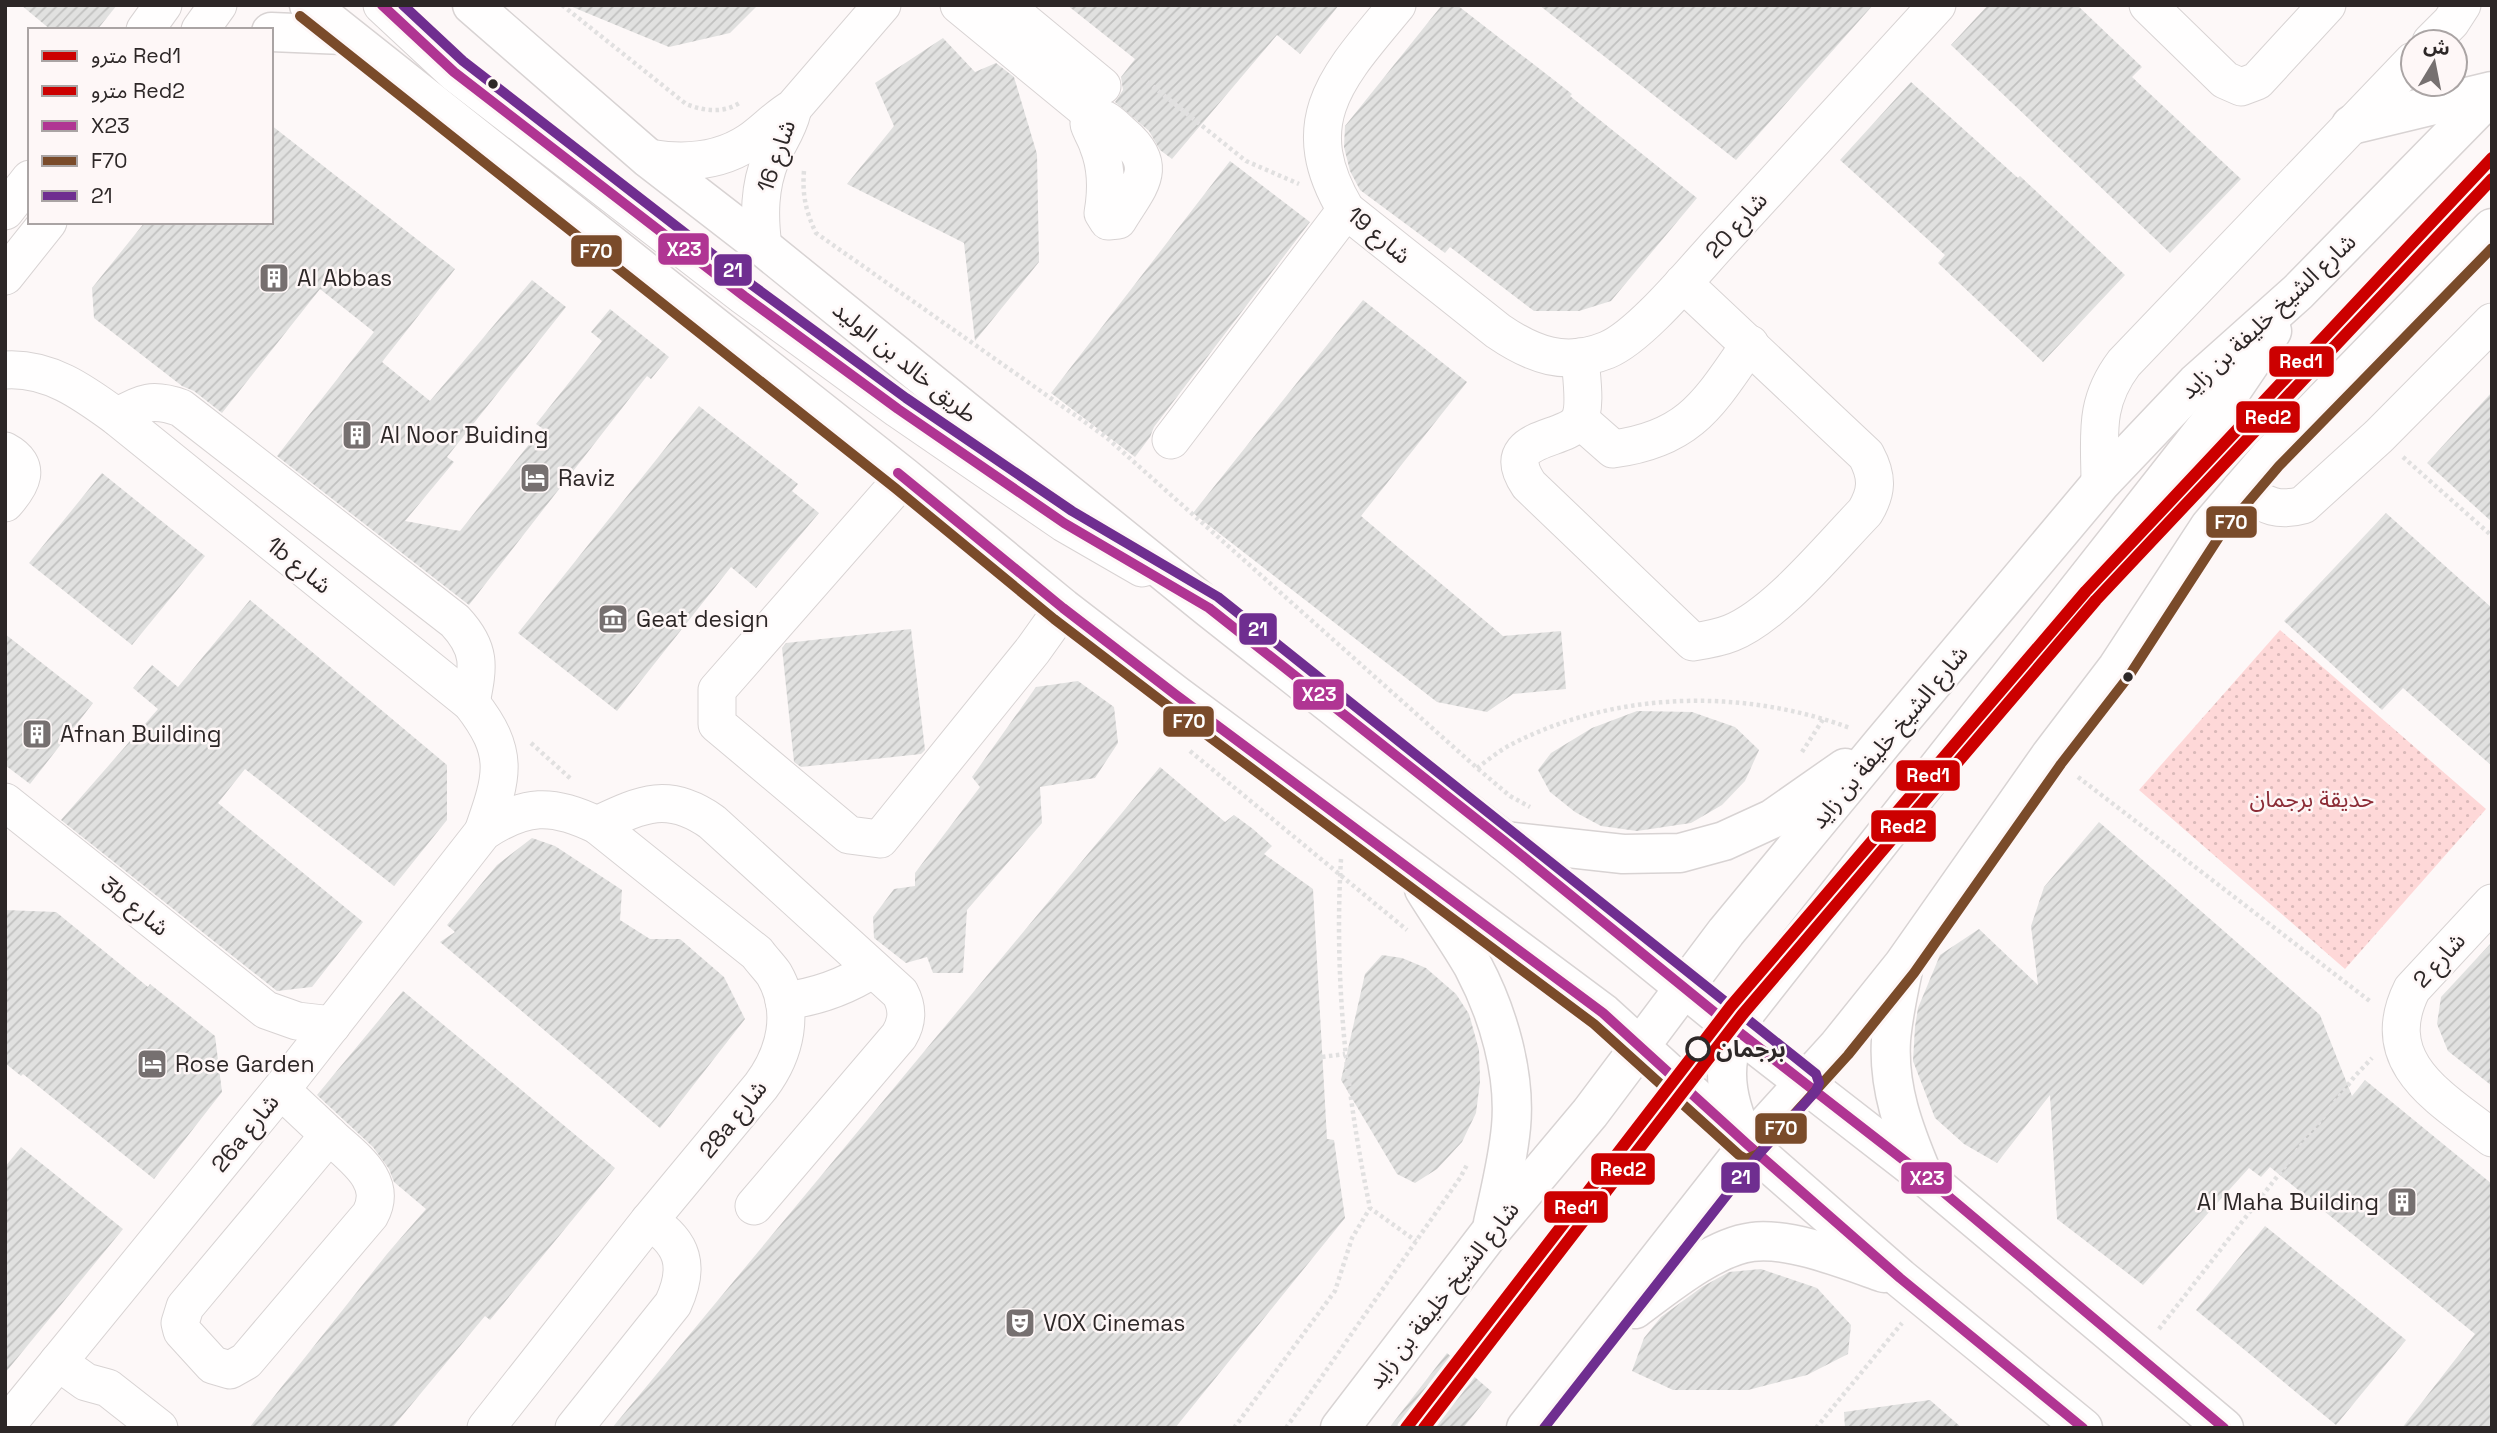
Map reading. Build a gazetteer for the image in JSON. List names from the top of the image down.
{
  "streets": {
    "main road": ["شارع الشيخ خليفة بن زايد", "طريق خالد بن الوليد"],
    "street": [
      "شارع 16",
      "شارع 20",
      "شارع 19",
      "1b شارع",
      "3b شارع",
      "شارع 2",
      "28a شارع",
      "26a شارع"
    ]
  },
  "crossings": [
    ["شارع 16", "طريق خالد بن الوليد"],
    ["شارع 20", "شارع 19"],
    ["شارع الشيخ خليفة بن زايد", "طريق خالد بن الوليد"],
    ["3b شارع", "26a شارع"],
    ["28a شارع", "26a شارع"]
  ],
  "parks": ["حديقة برجمان"],
  "places": {
    "building": [
      "Al Abbas",
      "Al Noor Buiding",
      "Afnan Building",
      "Al Maha Building"
    ],
    "hotel": ["Raviz", "Rose Garden"],
    "museum": ["Geat design"],
    "other": ["برجمان"],
    "theatre": ["VOX Cinemas"]
  },
  "lines": [
    "transit line X23",
    "transit line 21",
    "transit line F70",
    "metro line Red1",
    "metro line Red2"
  ],
  "legend": [
    "مترو Red1",
    "مترو Red2",
    "X23",
    "F70",
    "21"
  ],
  "north": "top"
}
